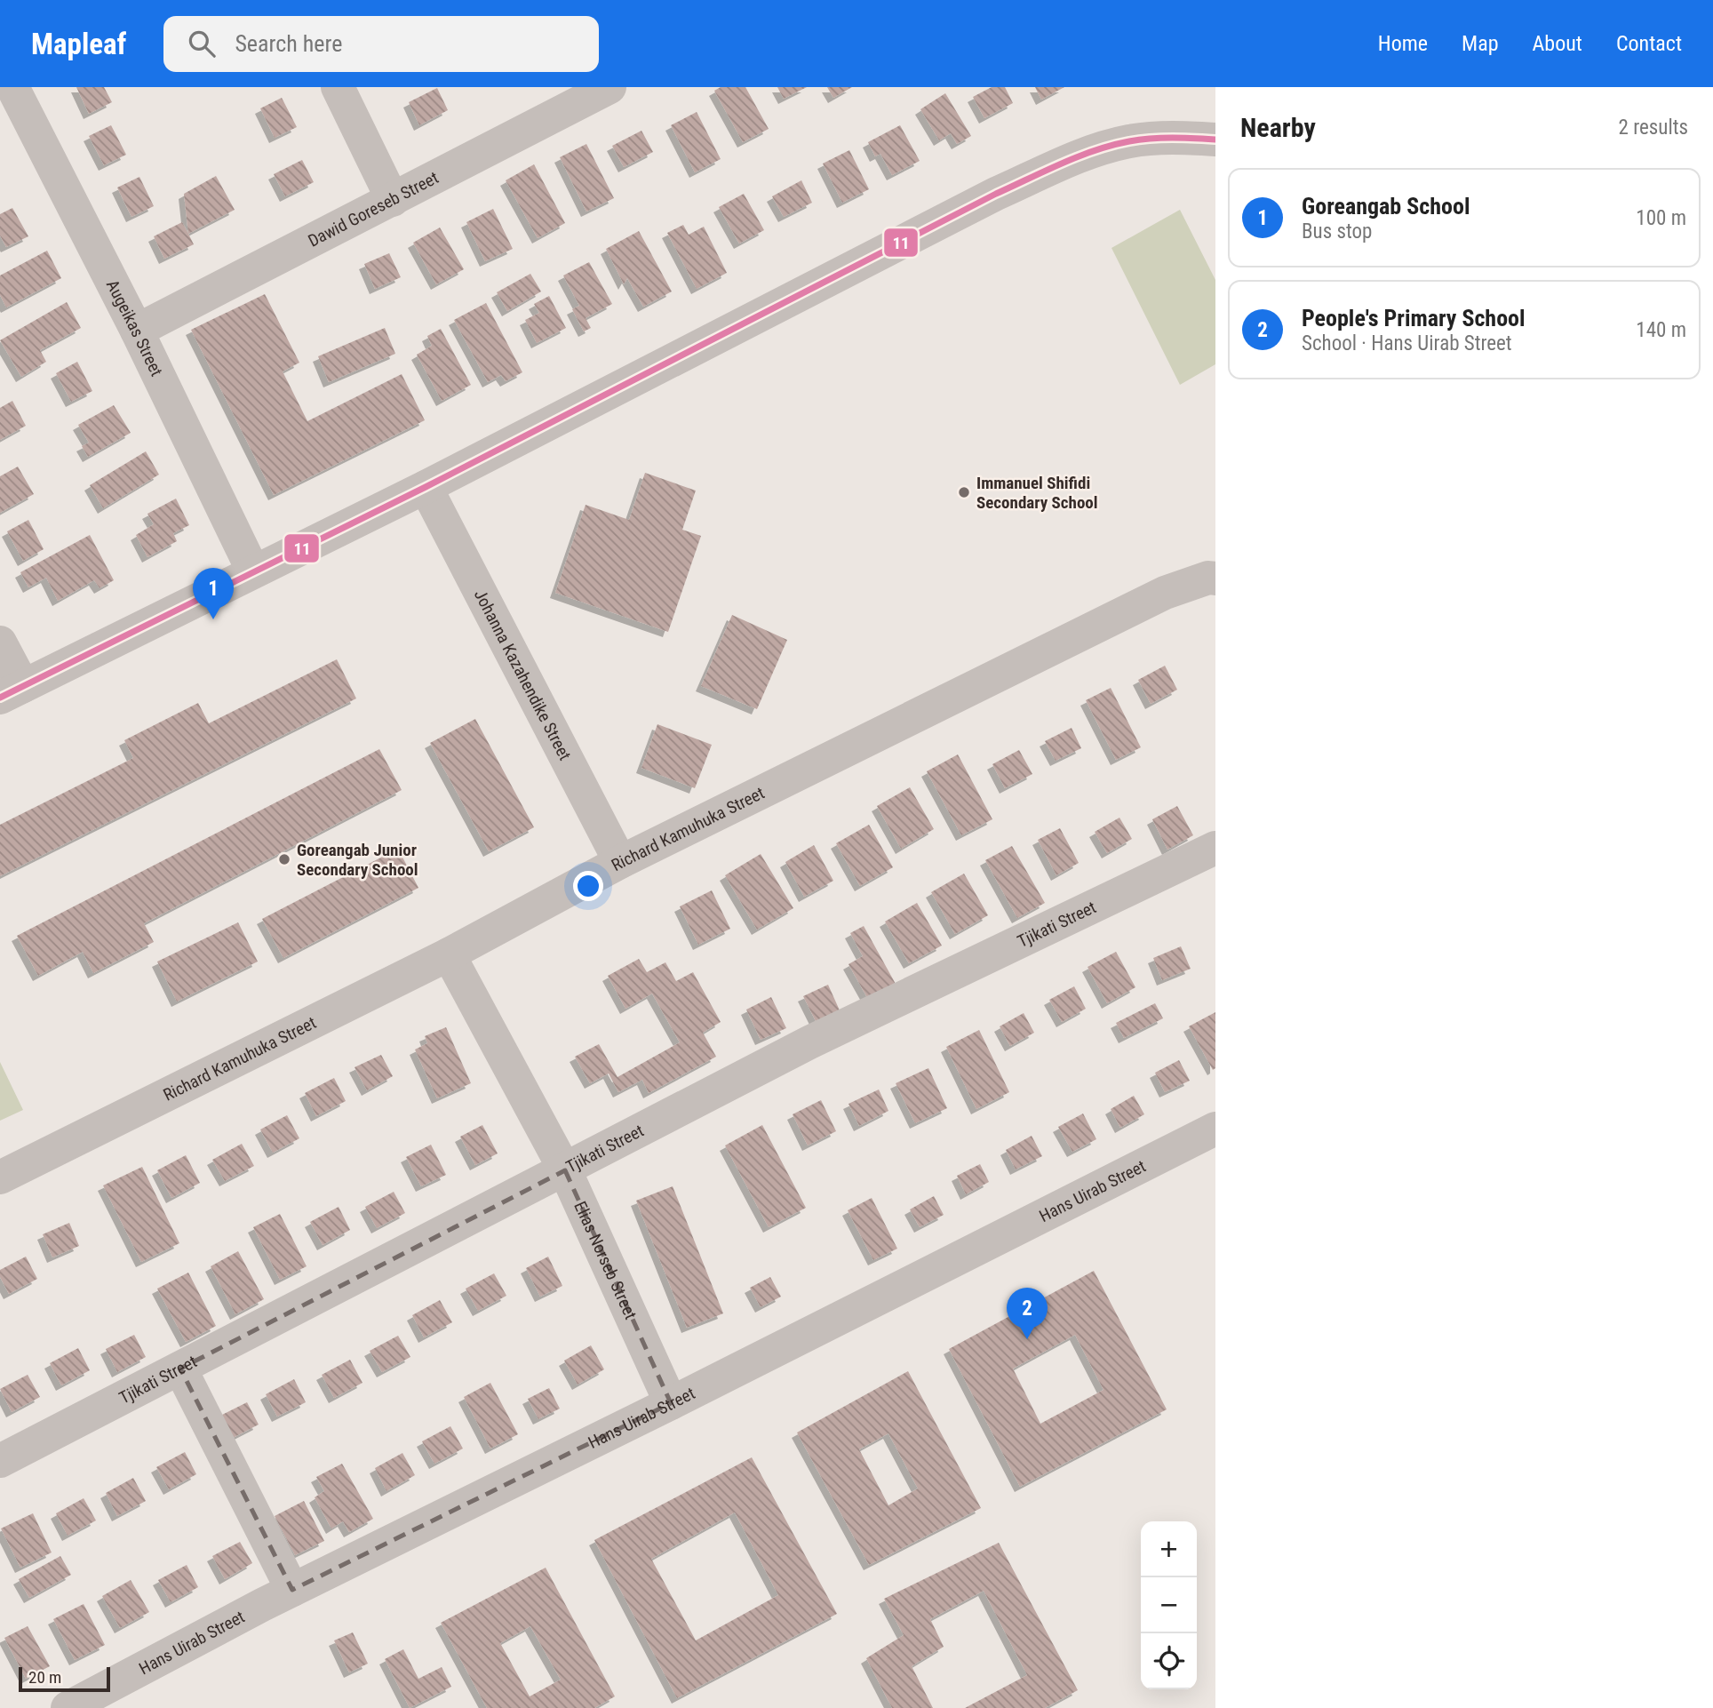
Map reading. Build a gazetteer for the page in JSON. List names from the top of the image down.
{
  "streets": {
    "street": [
      "Dawid Goreseb Street",
      "Augeikas Street",
      "Johanna Kazahendike Street",
      "Richard Kamuhuka Street",
      "Tjikati Street",
      "Hans Uirab Street",
      "Elias Norseb Street"
    ]
  },
  "crossings": [
    ["Dawid Goreseb Street", "Augeikas Street"],
    ["Johanna Kazahendike Street", "Richard Kamuhuka Street"],
    ["Richard Kamuhuka Street", "Elias Norseb Street"],
    ["Tjikati Street", "Elias Norseb Street"],
    ["Hans Uirab Street", "Elias Norseb Street"]
  ],
  "places": ["Immanuel Shifidi Secondary School", "Goreangab Junior Secondary School"],
  "lines": ["transit line 11"],
  "scale_bar": "20 m",
  "page": {
    "header": "Mapleaf",
    "search": "Search here",
    "nav": [
      "Home",
      "Map",
      "About",
      "Contact"
    ],
    "heading": ["Nearby", "2 results"],
    "list": [
      {
        "mark": "1",
        "name": "Goreangab School",
        "note": "Bus stop",
        "value": "100 m"
      },
      {
        "mark": "2",
        "name": "People's Primary School",
        "note": "School · Hans Uirab Street",
        "value": "140 m"
      }
    ],
    "pins": ["1", "2"],
    "map_buttons": ["+", "−"],
    "scale": "20 m"
  }
}
